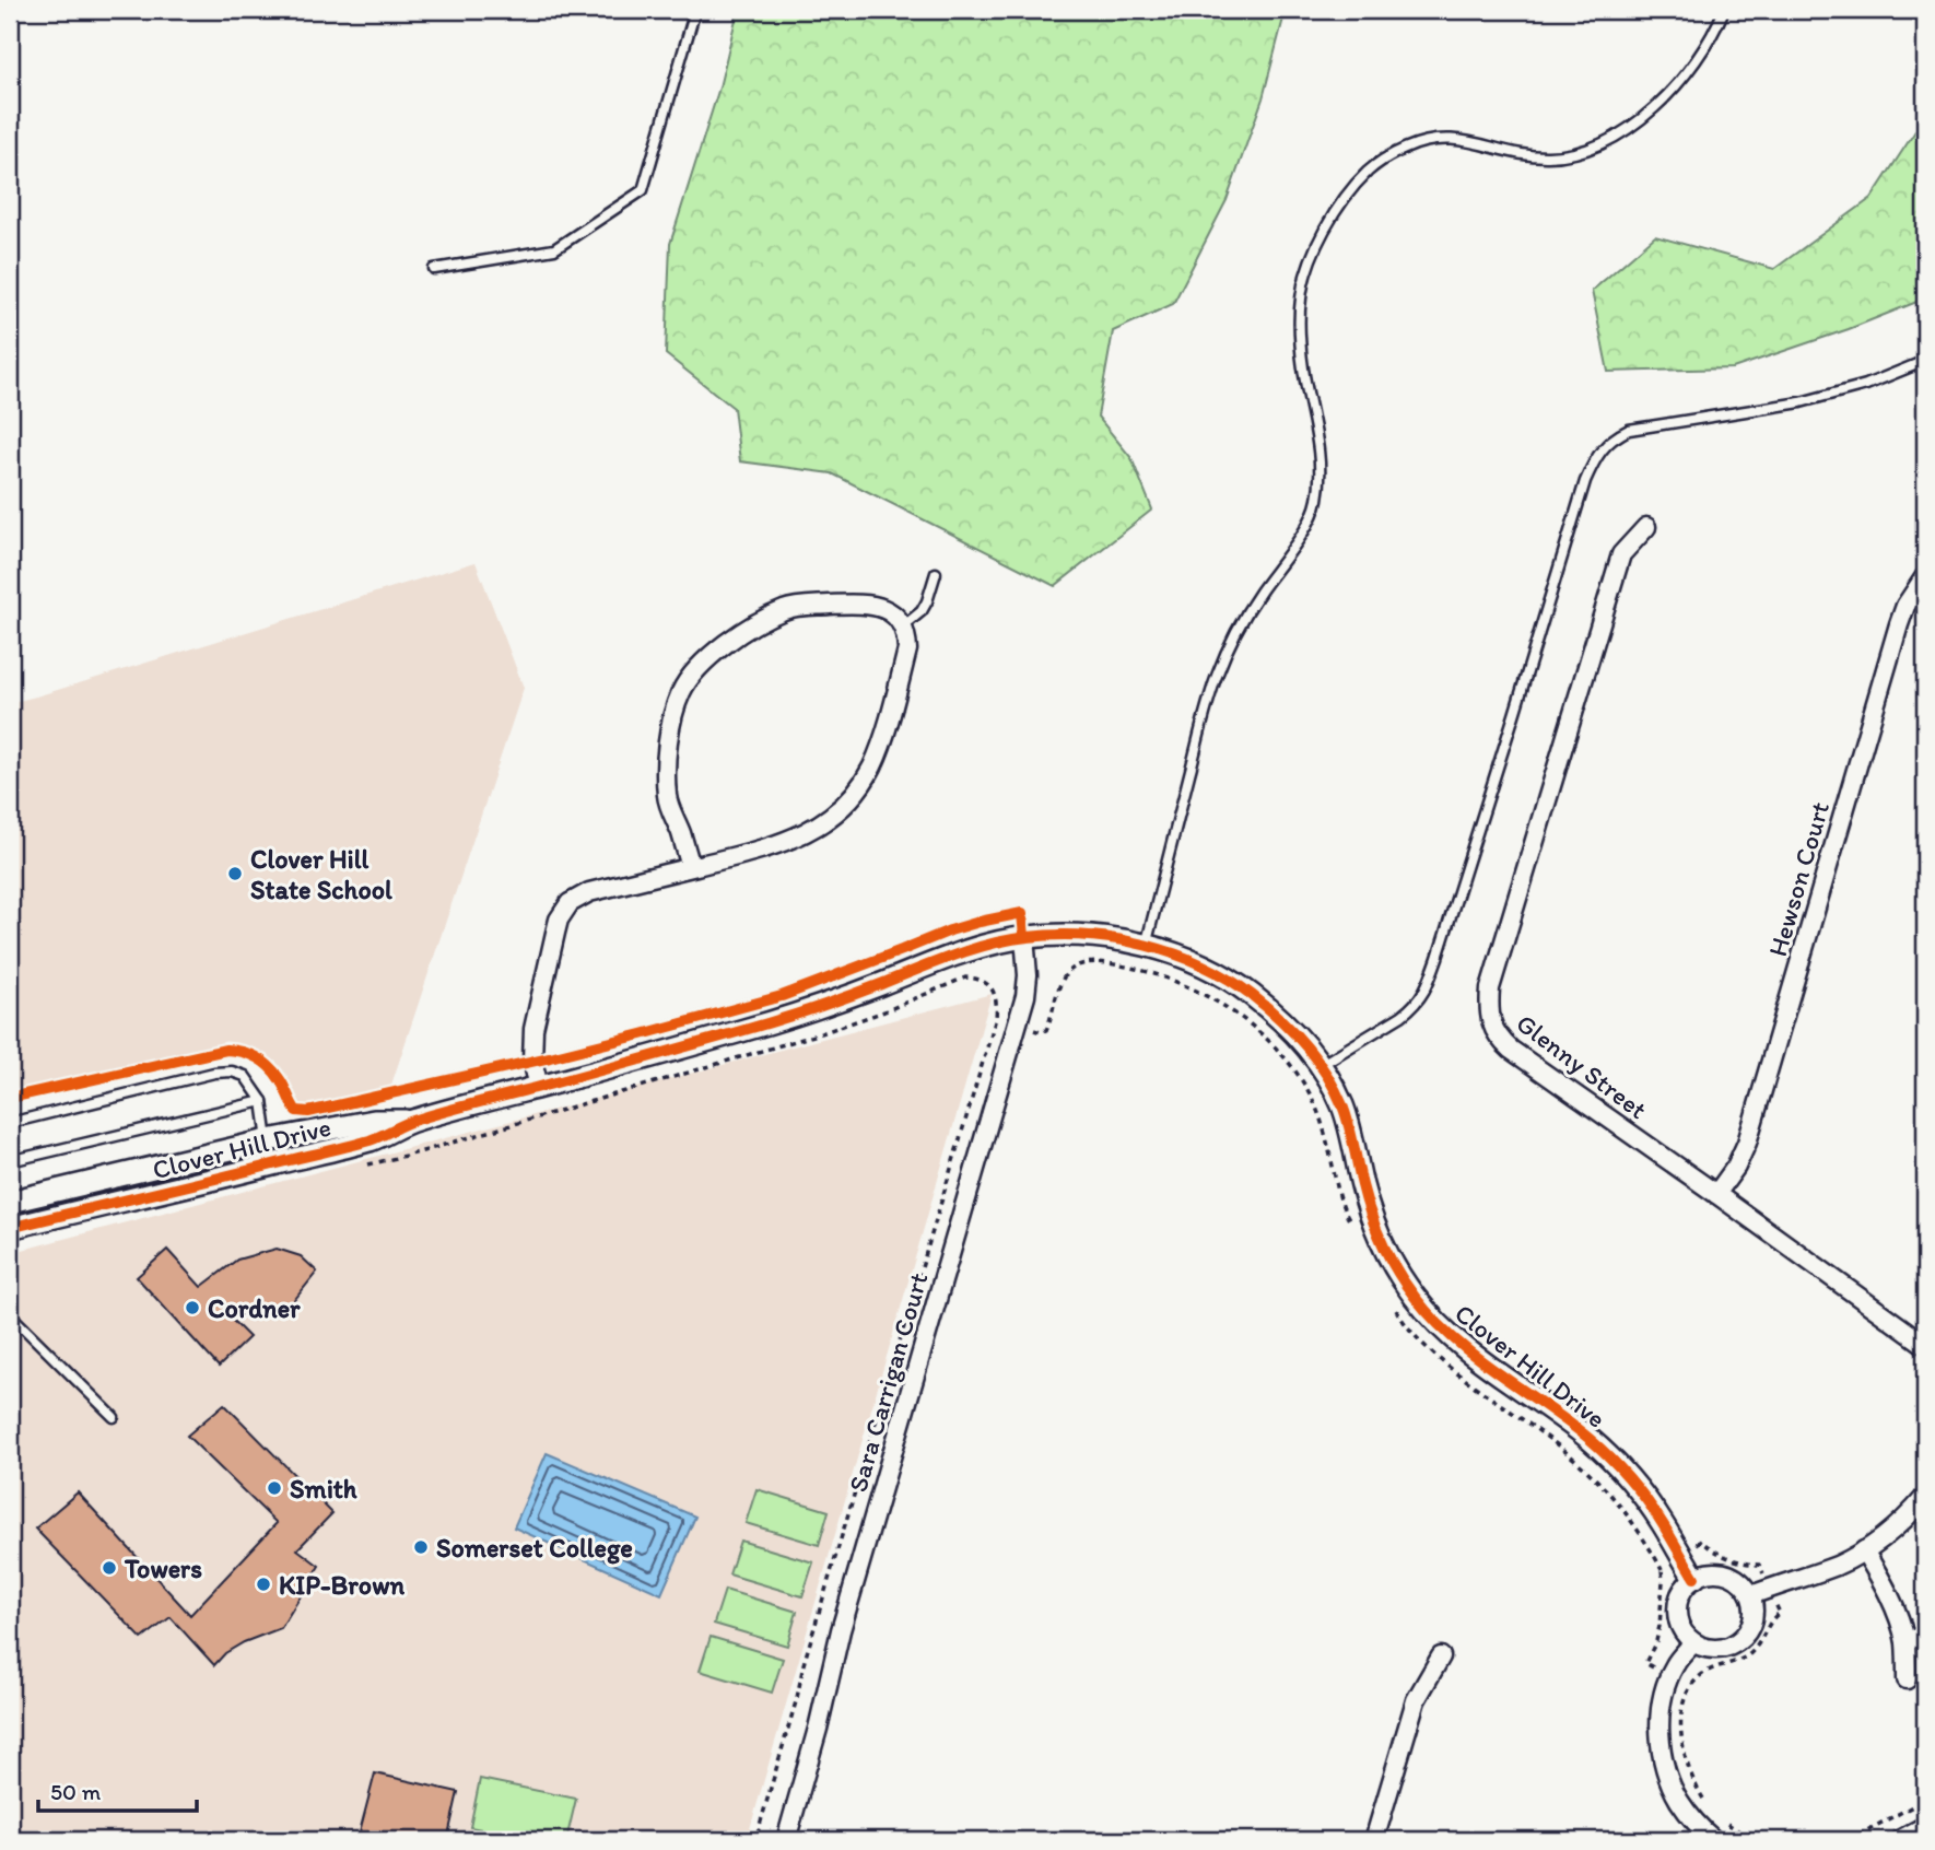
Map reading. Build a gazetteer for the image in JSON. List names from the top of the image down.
{
  "streets": {
    "street": [
      "Hewson Court",
      "Glenny Street",
      "Clover Hill Drive",
      "Sara Carrigan Court"
    ]
  },
  "crossings": [
    ["Hewson Court", "Glenny Street"],
    ["Clover Hill Drive", "Sara Carrigan Court"]
  ],
  "places": [
    "Clover Hill State School",
    "Cordner",
    "Smith",
    "Somerset College",
    "Towers",
    "KIP-Brown"
  ],
  "scale_bar": "50 m"
}
